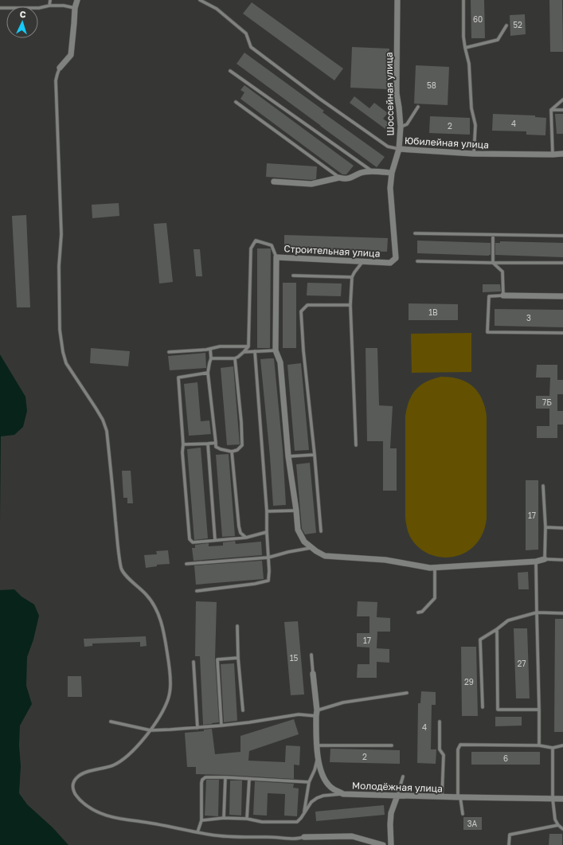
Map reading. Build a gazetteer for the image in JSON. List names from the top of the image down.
{
  "streets": {
    "street": [
      "Шоссейная улица",
      "Юбилейная улица",
      "Строительная улица",
      "Молодёжная улица"
    ]
  },
  "crossings": [
    ["Шоссейная улица", "Юбилейная улица"],
    ["Юбилейная улица", "Строительная улица"]
  ],
  "house_numbers": [
    "60",
    "52",
    "58",
    "4",
    "2",
    "1В",
    "3",
    "7Б",
    "17",
    "17",
    "15",
    "27",
    "29",
    "4",
    "2",
    "6",
    "3А"
  ],
  "north": "top"
}
